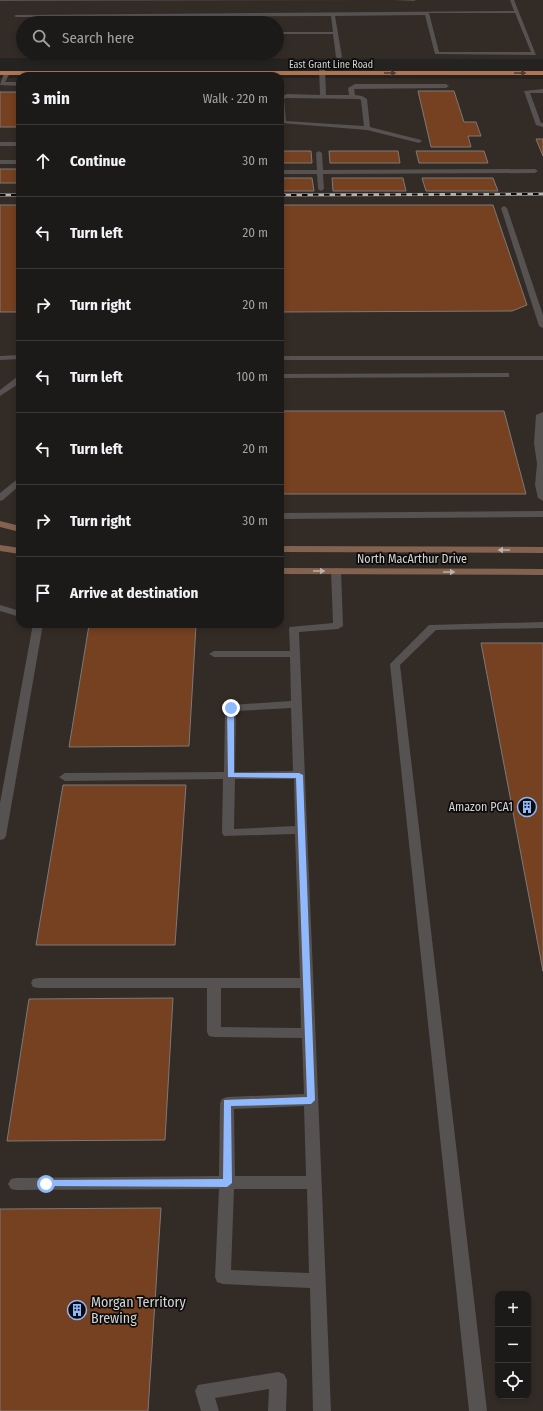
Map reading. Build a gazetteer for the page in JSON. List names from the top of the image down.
{
  "streets": {
    "main road": ["East Grant Line Road", "North MacArthur Drive"]
  },
  "places": {
    "building": ["Amazon PCA1", "Morgan Territory Brewing"]
  },
  "page": {
    "search": "Search here",
    "heading": ["3 min", "Walk · 220 m"],
    "list": [
      ["Continue", "30 m"],
      ["Turn left", "20 m"],
      ["Turn right", "20 m"],
      ["Turn left", "100 m"],
      ["Turn left", "20 m"],
      ["Turn right", "30 m"],
      "Arrive at destination"
    ],
    "map_buttons": ["+", "−"]
  }
}
